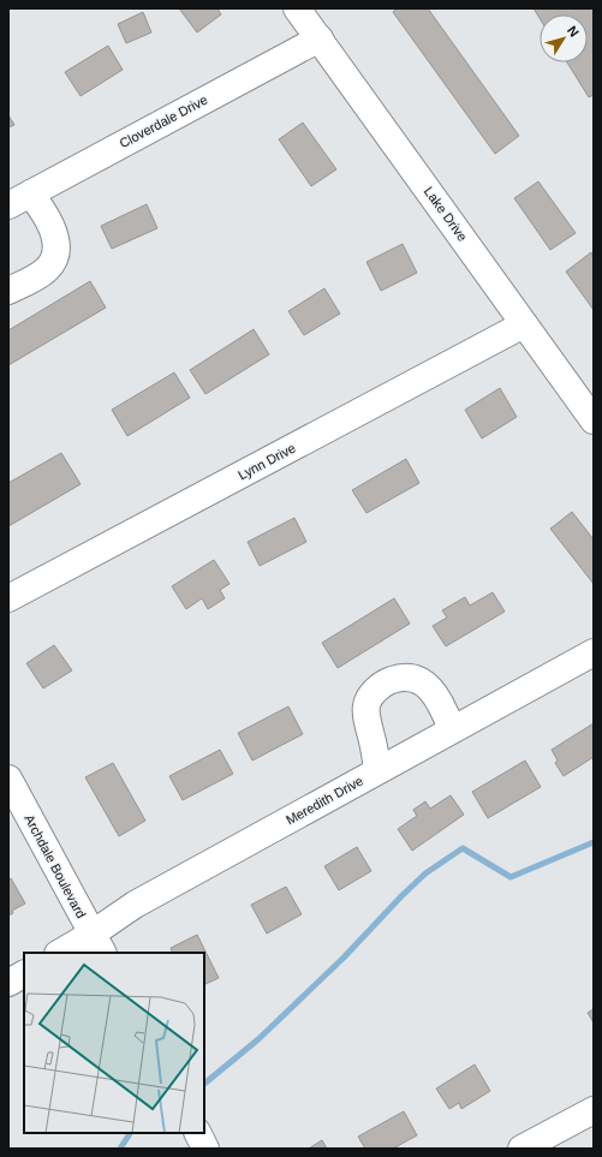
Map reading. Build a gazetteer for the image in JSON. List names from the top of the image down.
{
  "streets": {
    "street": [
      "Cloverdale Drive",
      "Lake Drive",
      "Lynn Drive",
      "Meredith Drive",
      "Archdale Boulevard"
    ]
  },
  "crossings": [
    ["Cloverdale Drive", "Lake Drive"],
    ["Lake Drive", "Lynn Drive"],
    ["Meredith Drive", "Archdale Boulevard"]
  ],
  "north": "top right"
}
